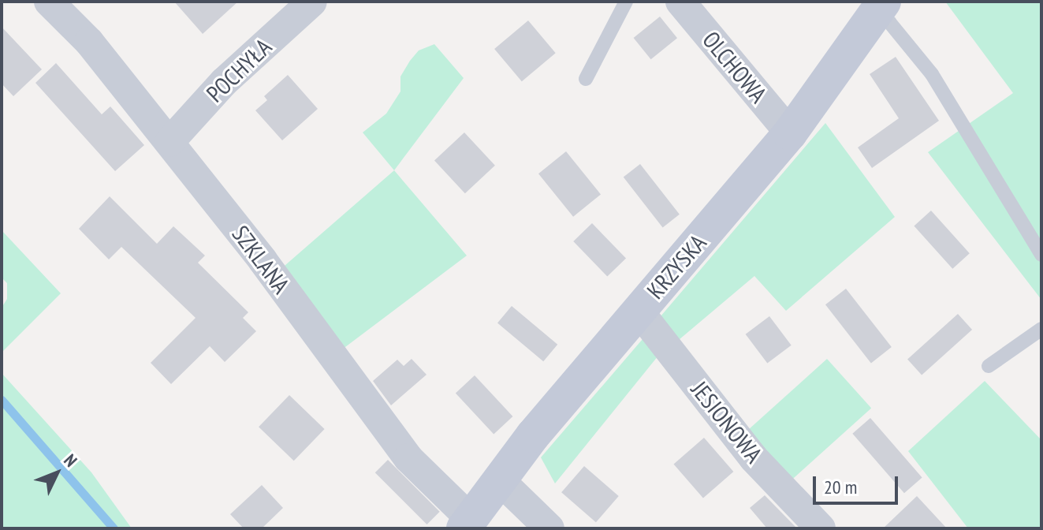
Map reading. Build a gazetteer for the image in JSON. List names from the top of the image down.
{
  "streets": {
    "street": [
      "OLCHOWA",
      "POCHYŁA",
      "SZKLANA",
      "KRZYSKA",
      "JESIONOWA"
    ]
  },
  "crossings": [
    ["OLCHOWA", "KRZYSKA"],
    ["POCHYŁA", "SZKLANA"],
    ["SZKLANA", "KRZYSKA"],
    ["KRZYSKA", "JESIONOWA"]
  ],
  "scale_bar": "20 m",
  "north": "top right"
}
